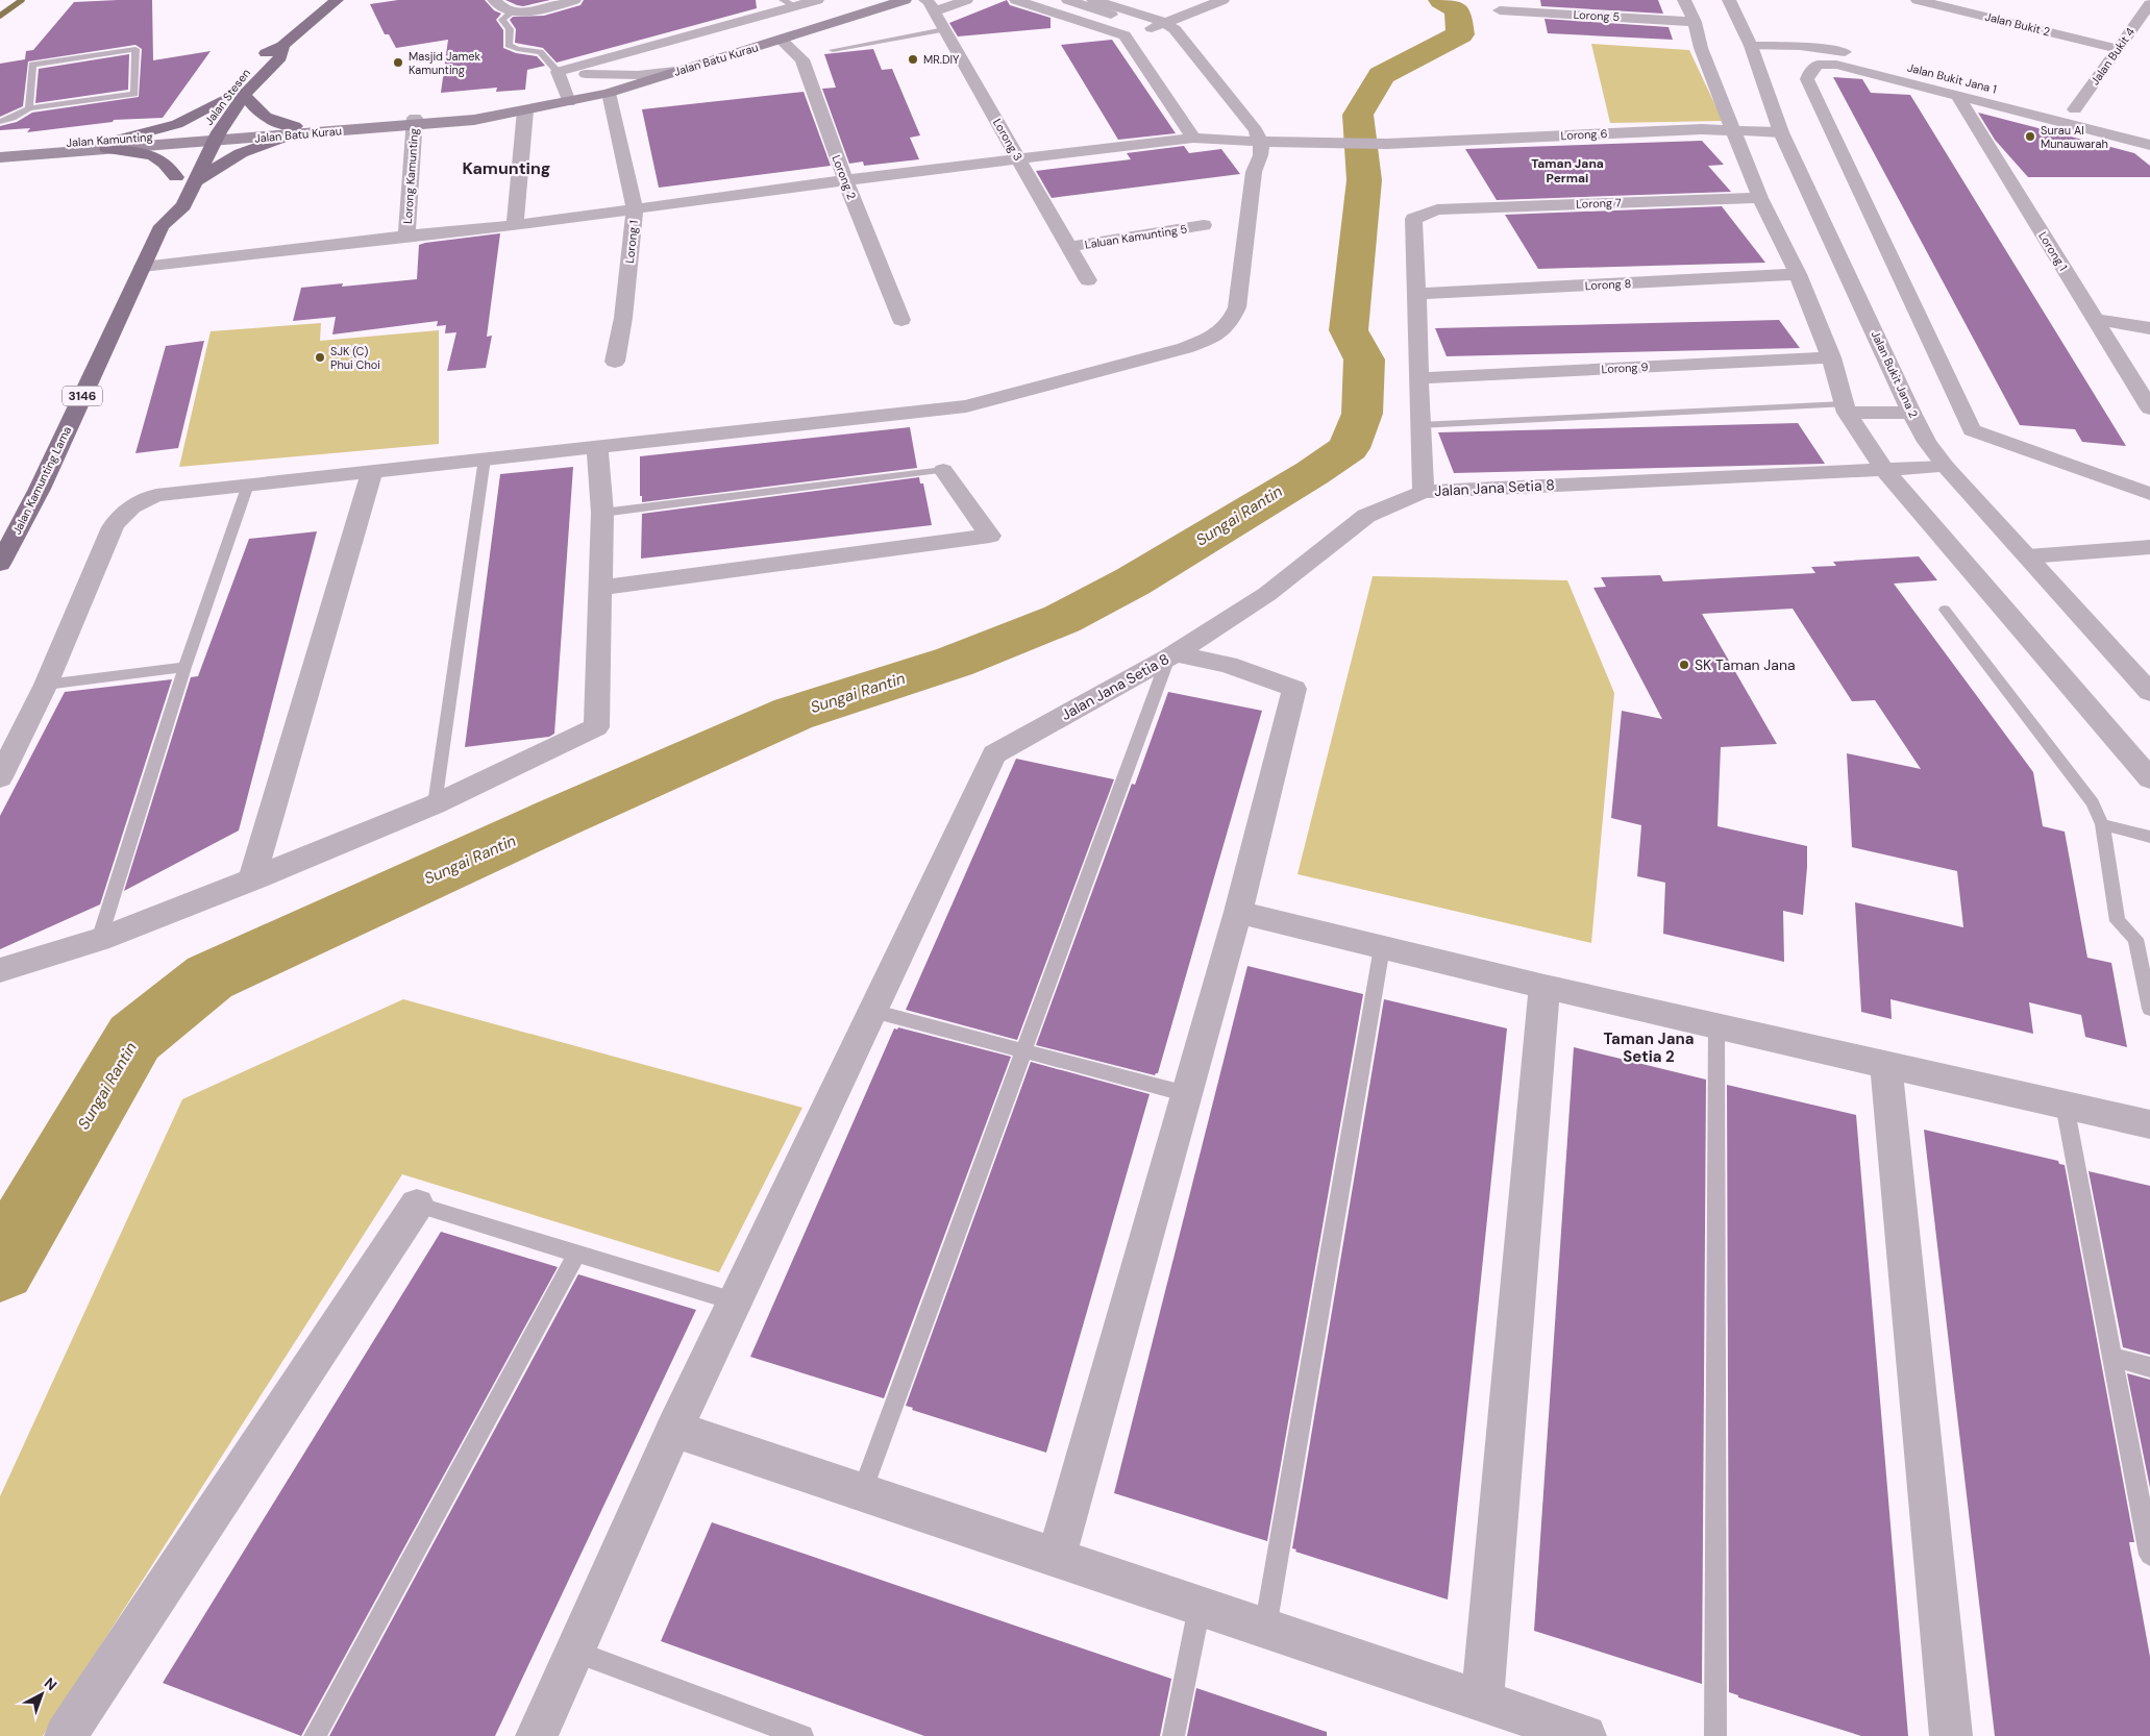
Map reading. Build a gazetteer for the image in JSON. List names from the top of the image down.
{
  "streets": {
    "main road": [
      "Jalan Batu Kurau",
      "Jalan Stesen",
      "Jalan Kamunting",
      "3146",
      "Jalan Kamunting Lama"
    ],
    "street": [
      "Lorong 5",
      "Jalan Bukit 2",
      "Jalan Bukit 4",
      "Lorong 6",
      "Lorong 3",
      "Lorong Kamunting",
      "Lorong 2",
      "Lorong 7",
      "Laluan Kamunting 5",
      "Lorong 1",
      "Lorong 8",
      "Lorong 9",
      "Jalan Bukit Jana 2",
      "Jalan Jana Setia 8"
    ]
  },
  "crossings": [
    ["Jalan Bukit 2", "Jalan Bukit 4"],
    ["Jalan Batu Kurau", "Jalan Stesen"],
    ["Jalan Batu Kurau", "Jalan Kamunting"],
    ["Jalan Batu Kurau", "Lorong Kamunting"],
    ["Jalan Batu Kurau", "Lorong 2"],
    ["Jalan Batu Kurau", "Lorong 1"],
    ["Jalan Batu Kurau", "Jalan Kamunting Lama"],
    ["Jalan Stesen", "Jalan Kamunting"],
    ["Jalan Stesen", "Jalan Kamunting Lama"],
    ["Lorong 6", "Lorong 3"],
    ["Lorong 6", "Lorong Kamunting"],
    ["Lorong 6", "Lorong 2"],
    ["Lorong 6", "Lorong 1"],
    ["Lorong 6", "Jalan Bukit Jana 2"],
    ["Lorong 6", "Jalan Kamunting Lama"],
    ["Jalan Kamunting", "Jalan Kamunting Lama"],
    ["Lorong 3", "Laluan Kamunting 5"],
    ["Lorong 7", "Lorong 8"],
    ["Jalan Bukit Jana 2", "Jalan Jana Setia 8"]
  ],
  "districts": ["Taman Jana Permai", "Kamunting", "Taman Jana Setia 2"],
  "water": ["Sungai Rantin"],
  "places": [
    "MR.DIY",
    "Masjid Jamek Kamunting",
    "Surau Al Munauwarah",
    "SJK (C) Phui Choi",
    "SK Taman Jana"
  ],
  "north": "top right"
}
